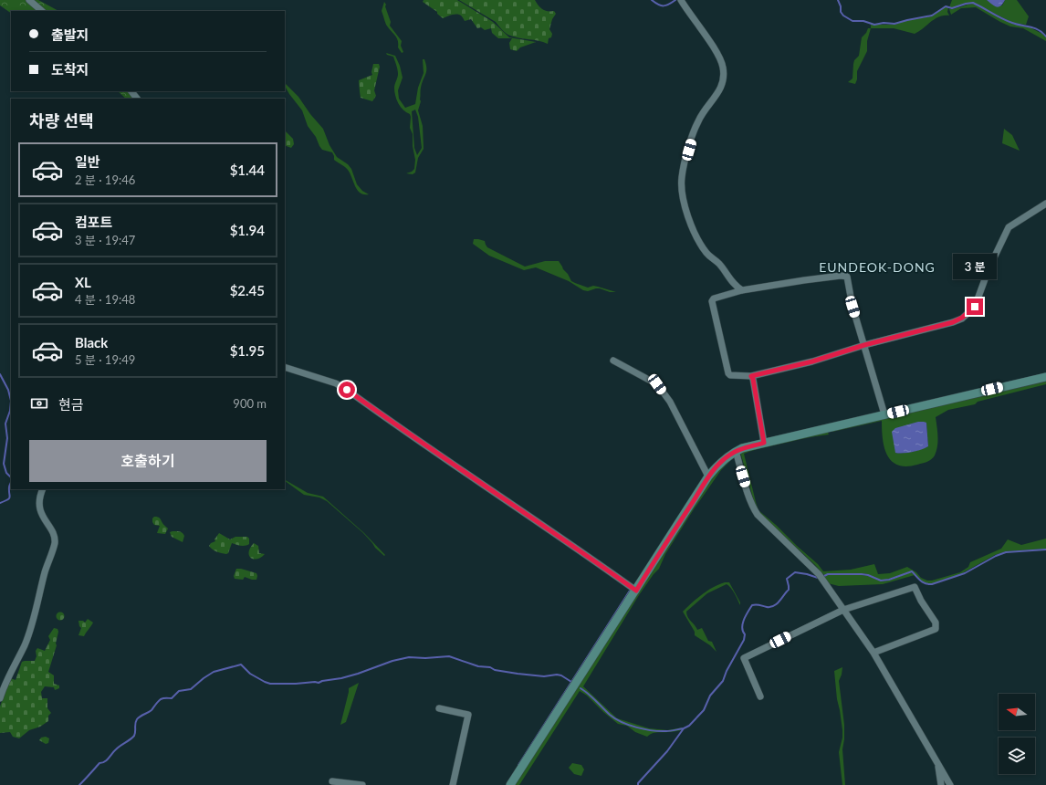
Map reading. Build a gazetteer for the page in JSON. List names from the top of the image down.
{
  "districts": ["EUNDEOK-DONG"],
  "north": "left",
  "page": {
    "banner": ["출발지", "도착지"],
    "heading": "차량 선택",
    "list": [
      {
        "name": "일반",
        "note": "2 분 · 19:46",
        "value": "$1.44"
      },
      {
        "name": "컴포트",
        "note": "3 분 · 19:47",
        "value": "$1.94"
      },
      {
        "name": "XL",
        "note": "4 분 · 19:48",
        "value": "$2.45"
      },
      {
        "name": "Black",
        "note": "5 분 · 19:49",
        "value": "$1.95"
      }
    ],
    "bubble": "3 분",
    "pay": ["현금", "900 m"],
    "buttons": "호출하기"
  }
}
